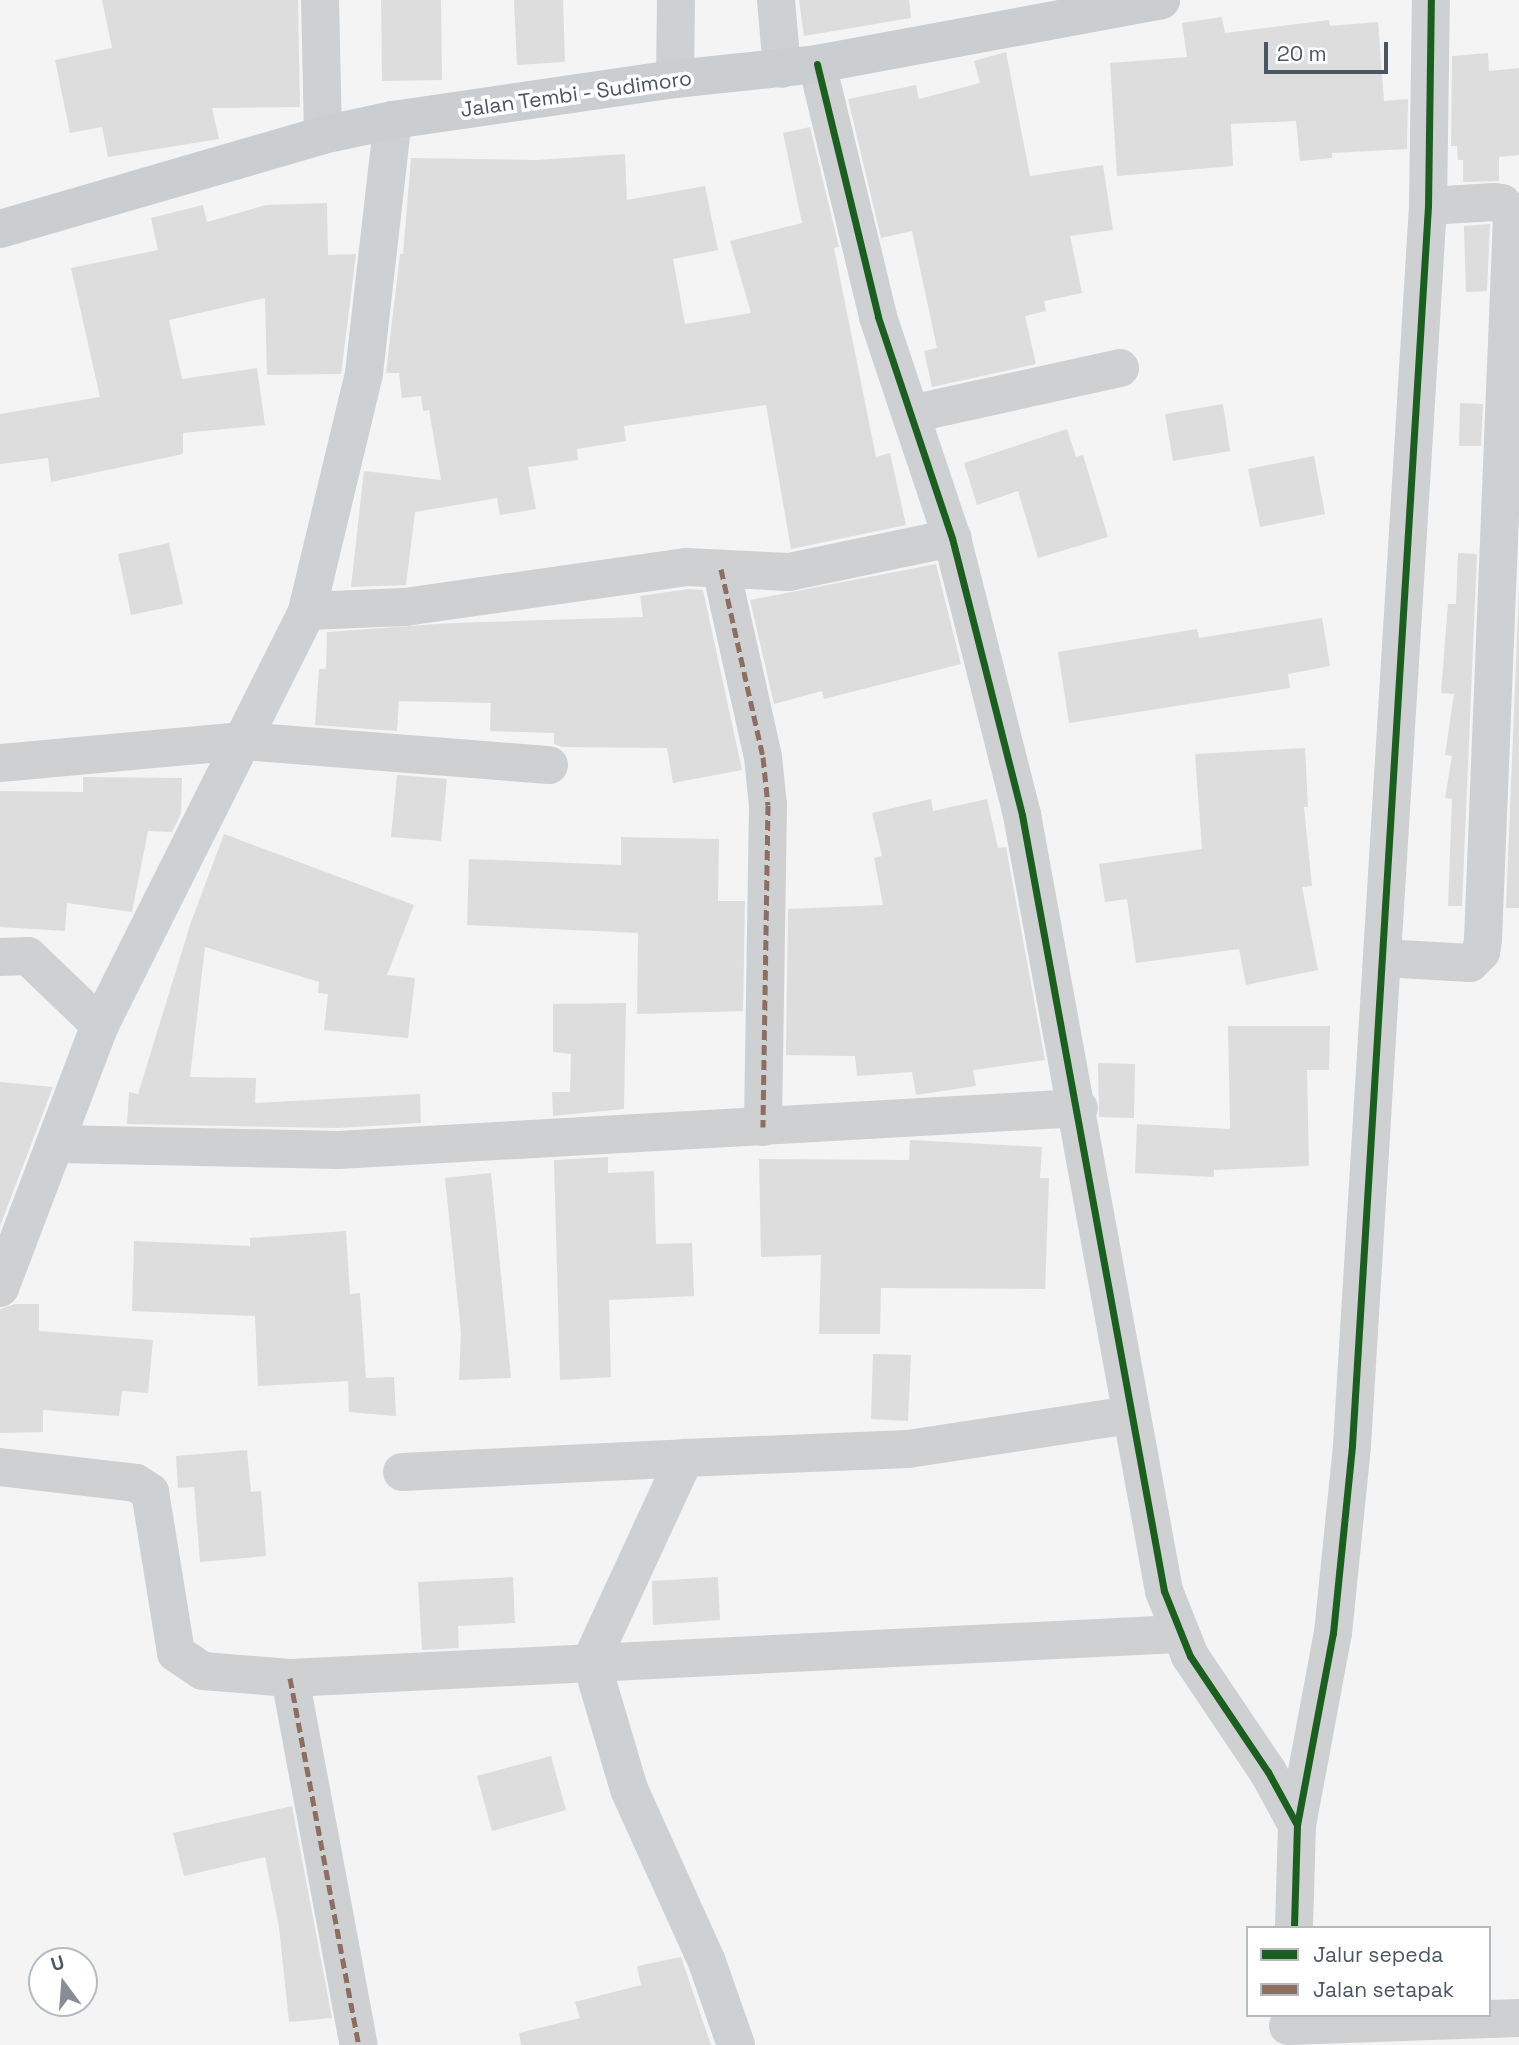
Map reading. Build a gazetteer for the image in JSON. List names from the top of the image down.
{
  "streets": {
    "main road": ["Jalan Tembi - Sudimoro"]
  },
  "legend": ["Jalur sepeda", "Jalan setapak"],
  "scale_bar": "20 m",
  "north": "top"
}
